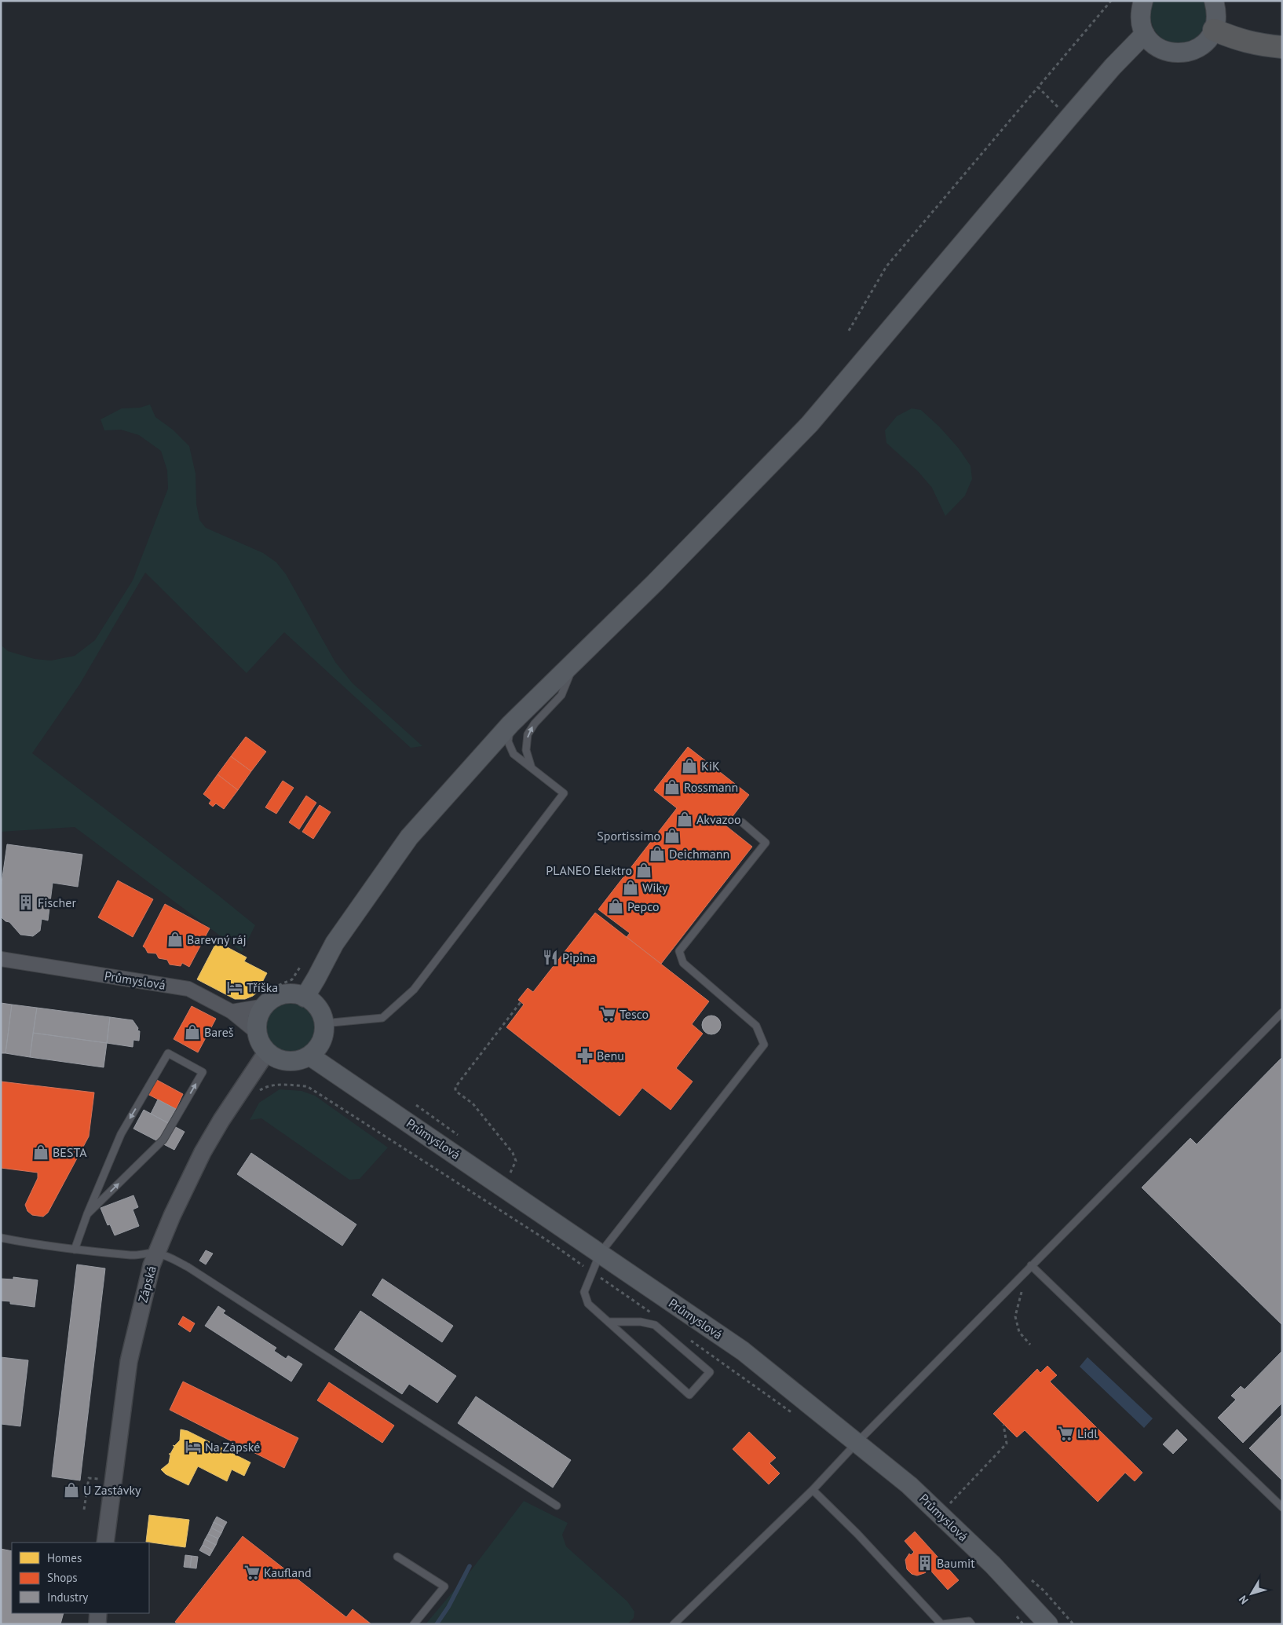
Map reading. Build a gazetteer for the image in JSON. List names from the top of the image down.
{
  "streets": {
    "main road": ["Průmyslová"],
    "street": ["Zápská"]
  },
  "crossings": [
    ["Průmyslová", "Zápská"]
  ],
  "places": {
    "shop": [
      "KiK",
      "Rossmann",
      "Akvazoo",
      "Sportissimo",
      "Deichmann",
      "PLANEO Elektro",
      "Wiky",
      "Pepco",
      "Barevný ráj",
      "Bareš",
      "BESTA",
      "U Zastávky"
    ],
    "building": ["Fischer", "Baumit"],
    "restaurant": ["Pipina"],
    "hotel": ["Tříška", "Na Zápské"],
    "supermarket": ["Tesco", "Lidl", "Kaufland"],
    "pharmacy": ["Benu"]
  },
  "legend": ["Homes", "Shops", "Industry"],
  "north": "bottom left"
}
